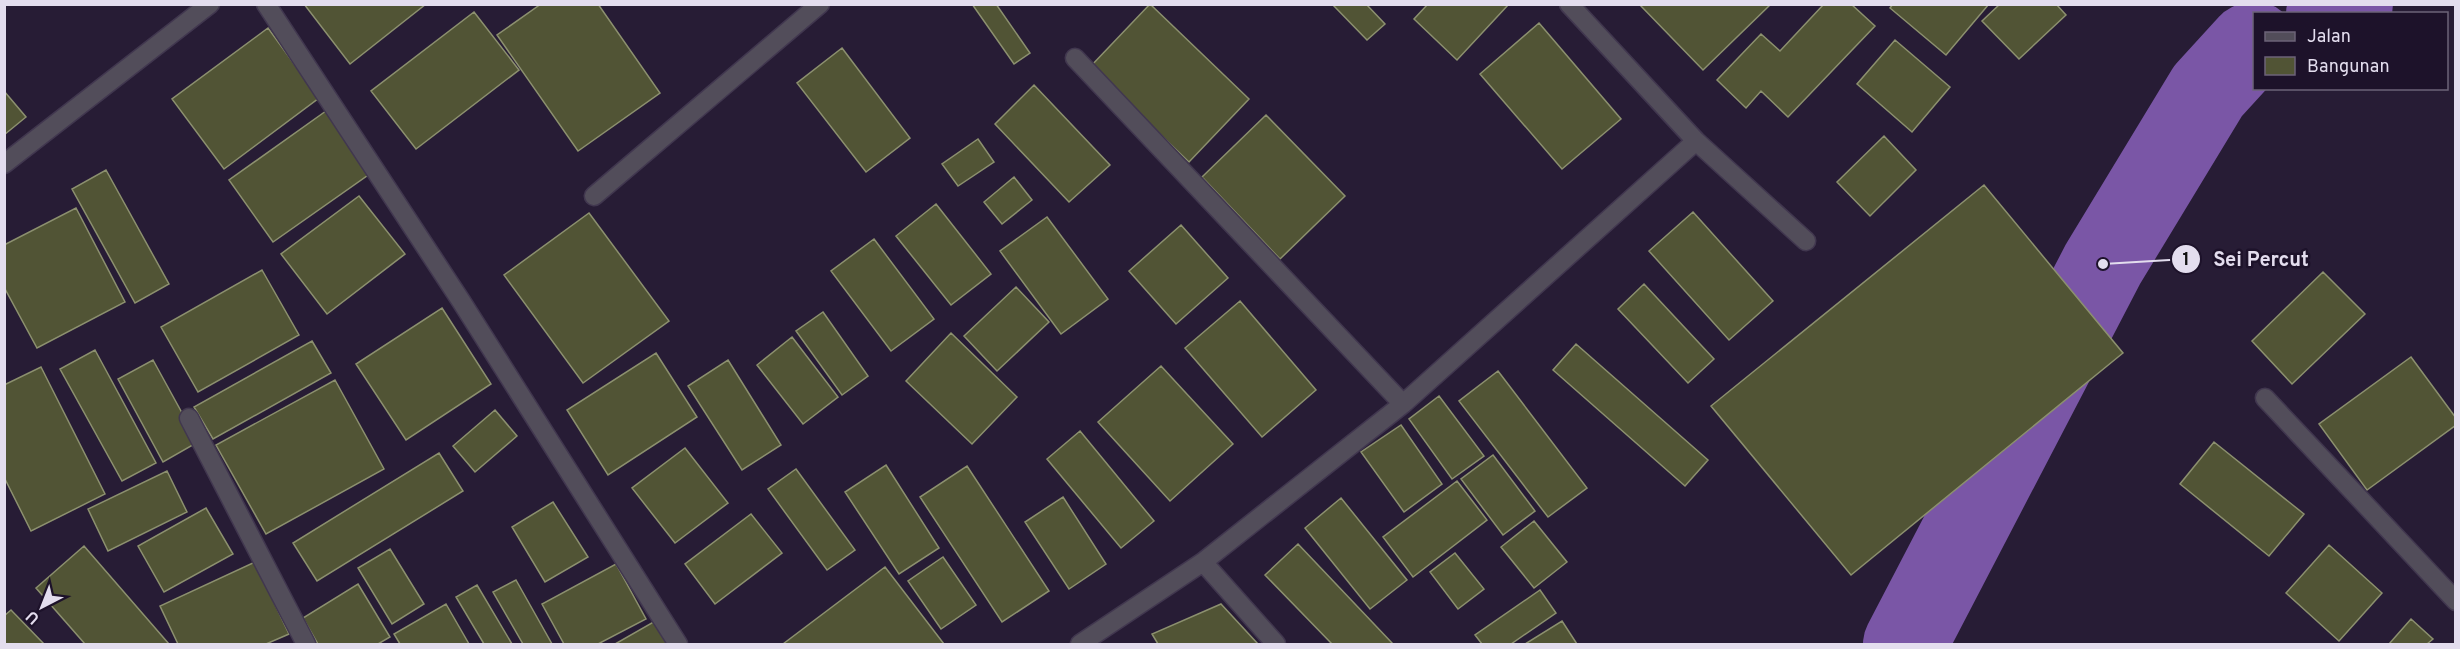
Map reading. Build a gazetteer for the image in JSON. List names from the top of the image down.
{
  "places": ["Sei Percut"],
  "legend": ["Jalan", "Bangunan"],
  "north": "bottom left"
}
